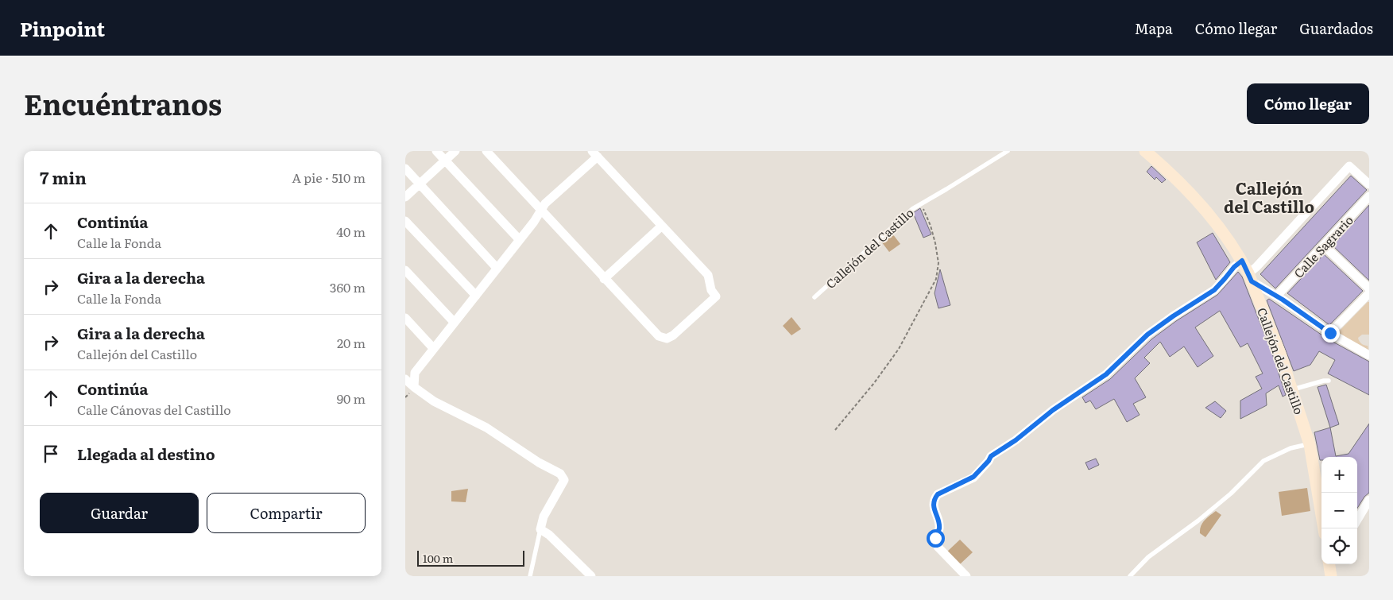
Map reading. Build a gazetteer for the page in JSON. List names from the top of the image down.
{
  "streets": {
    "street": ["Calle Sagrario", "Callejón del Castillo"]
  },
  "districts": ["Callejón del Castillo"],
  "scale_bar": "100 m",
  "page": {
    "header": "Pinpoint",
    "nav": ["Mapa", "Cómo llegar", "Guardados"],
    "title": "Encuéntranos",
    "buttons": [
      "Cómo llegar",
      ["Guardar", "Compartir"]
    ],
    "heading": ["7 min", "A pie · 510 m"],
    "list": [
      ["Continúa", "Calle la Fonda", "40 m"],
      ["Gira a la derecha", "Calle la Fonda", "360 m"],
      ["Gira a la derecha", "Callejón del Castillo", "20 m"],
      ["Continúa", "Calle Cánovas del Castillo", "90 m"],
      "Llegada al destino"
    ],
    "map_buttons": ["+", "−"],
    "scale": "100 m"
  }
}
